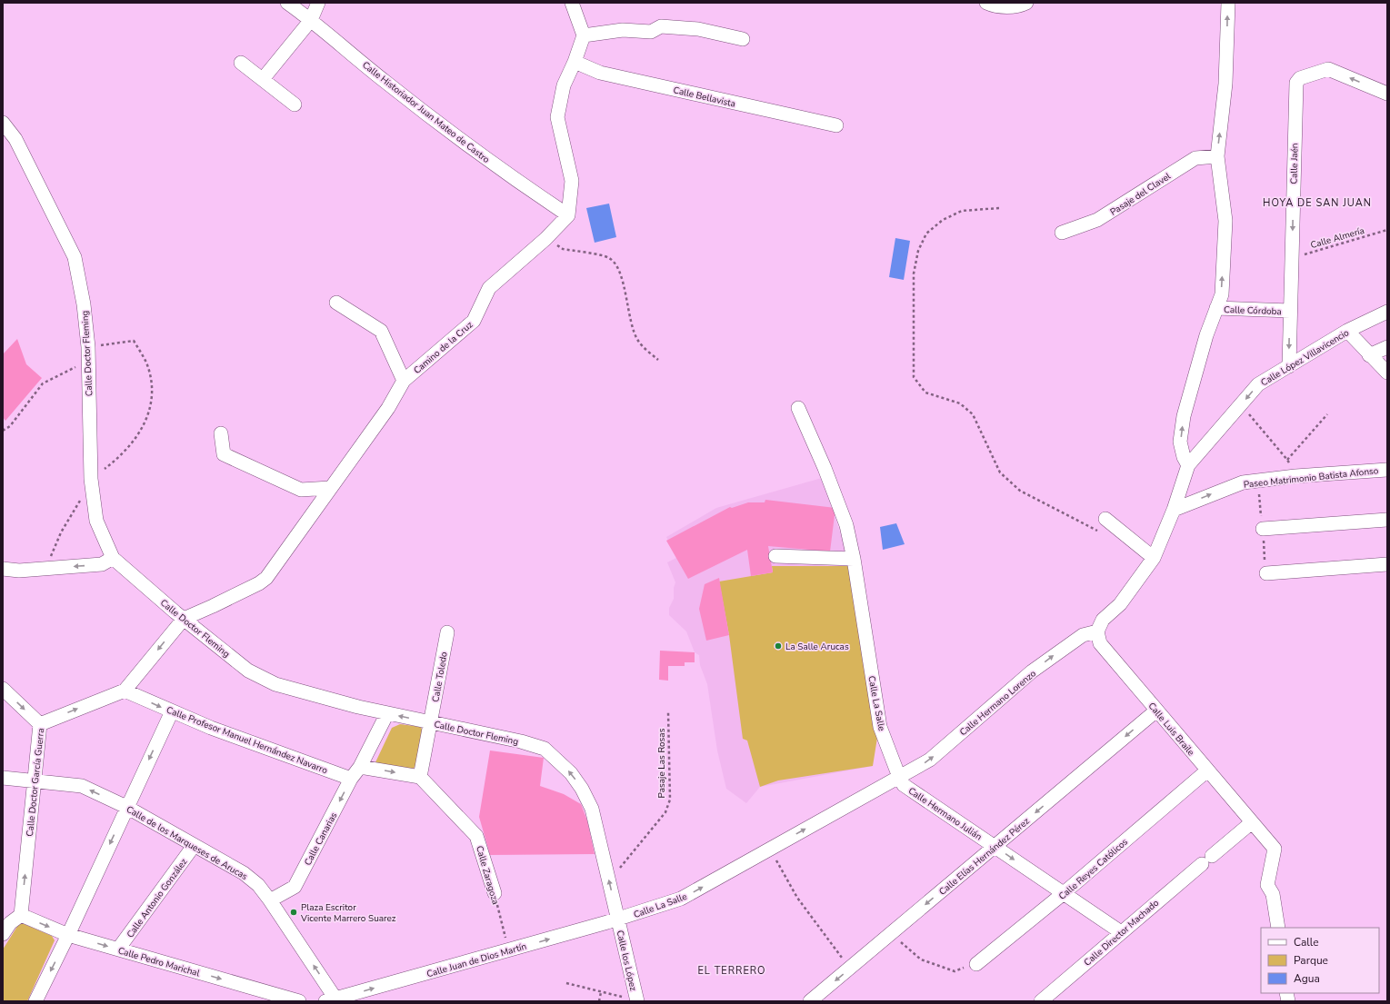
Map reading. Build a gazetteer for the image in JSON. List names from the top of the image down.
{
  "streets": {
    "street": [
      "Calle Bellavista",
      "Calle Historiador Juan Mateo de Castro",
      "Calle Jaén",
      "Pasaje del Clavel",
      "Calle Córdoba",
      "Camino de la Cruz",
      "Calle Doctor Fleming",
      "Calle López Villavicencio",
      "Paseo Matrimonio Batista Afonso",
      "Calle Toledo",
      "Calle Hermano Lorenzo",
      "Calle La Salle",
      "Calle Luis Braile",
      "Calle Profesor Manuel Hernández Navarro",
      "Calle Doctor García Guerra",
      "Calle Hermano Julián",
      "Calle Canarias",
      "Calle de los Marqueses de Arucas",
      "Calle Elías Hernández Pérez",
      "Calle Reyes Católicos",
      "Calle Zaragoza",
      "Calle Antonio González",
      "Calle Director Machado",
      "Calle Juan de Dios Martín",
      "Calle los López",
      "Calle Pedro Marichal"
    ],
    "path": ["Calle Almería", "Pasaje Las Rosas"]
  },
  "crossings": [
    ["Calle Historiador Juan Mateo de Castro", "Camino de la Cruz"],
    ["Calle Jaén", "Calle Almería"],
    ["Calle Jaén", "Calle Córdoba"],
    ["Calle Jaén", "Calle López Villavicencio"],
    ["Camino de la Cruz", "Calle Doctor Fleming"],
    ["Camino de la Cruz", "Calle Doctor García Guerra"],
    ["Calle Doctor Fleming", "Calle Toledo"],
    ["Calle Doctor Fleming", "Calle La Salle"],
    ["Calle Doctor Fleming", "Pasaje Las Rosas"],
    ["Calle Doctor Fleming", "Calle Doctor García Guerra"],
    ["Calle Doctor Fleming", "Calle Canarias"],
    ["Calle Doctor Fleming", "Calle Juan de Dios Martín"],
    ["Calle Doctor Fleming", "Calle los López"],
    ["Calle Toledo", "Calle Zaragoza"],
    ["Calle Hermano Lorenzo", "Calle La Salle"],
    ["Calle Hermano Lorenzo", "Calle Luis Braile"],
    ["Calle Hermano Lorenzo", "Calle Hermano Julián"],
    ["Calle La Salle", "Calle Hermano Julián"],
    ["Calle La Salle", "Calle Juan de Dios Martín"],
    ["Calle La Salle", "Calle los López"],
    ["Calle Luis Braile", "Calle Elías Hernández Pérez"],
    ["Calle Luis Braile", "Calle Reyes Católicos"],
    ["Calle Luis Braile", "Calle Director Machado"],
    ["Calle Profesor Manuel Hernández Navarro", "Calle Doctor García Guerra"],
    ["Calle Profesor Manuel Hernández Navarro", "Calle Canarias"],
    ["Calle Doctor García Guerra", "Calle de los Marqueses de Arucas"],
    ["Calle Doctor García Guerra", "Calle Pedro Marichal"],
    ["Calle Hermano Julián", "Calle Elías Hernández Pérez"],
    ["Calle Hermano Julián", "Calle Reyes Católicos"],
    ["Calle Hermano Julián", "Calle Director Machado"],
    ["Calle Canarias", "Calle de los Marqueses de Arucas"],
    ["Calle de los Marqueses de Arucas", "Calle Antonio González"],
    ["Calle de los Marqueses de Arucas", "Calle Juan de Dios Martín"],
    ["Calle Zaragoza", "Calle Juan de Dios Martín"],
    ["Calle Antonio González", "Calle Pedro Marichal"],
    ["Calle Juan de Dios Martín", "Calle los López"]
  ],
  "one_way": [
    "Calle Hermano Lorenzo",
    "Calle La Salle",
    "Calle Canarias",
    "Calle de los Marqueses de Arucas",
    "Calle Elías Hernández Pérez",
    "Calle Juan de Dios Martín",
    "Calle Pedro Marichal"
  ],
  "districts": ["HOYA DE SAN JUAN", "EL TERRERO"],
  "places": ["La Salle Arucas", "Plaza Escritor Vicente Marrero Suarez"],
  "legend": ["Calle", "Parque", "Agua"]
}
